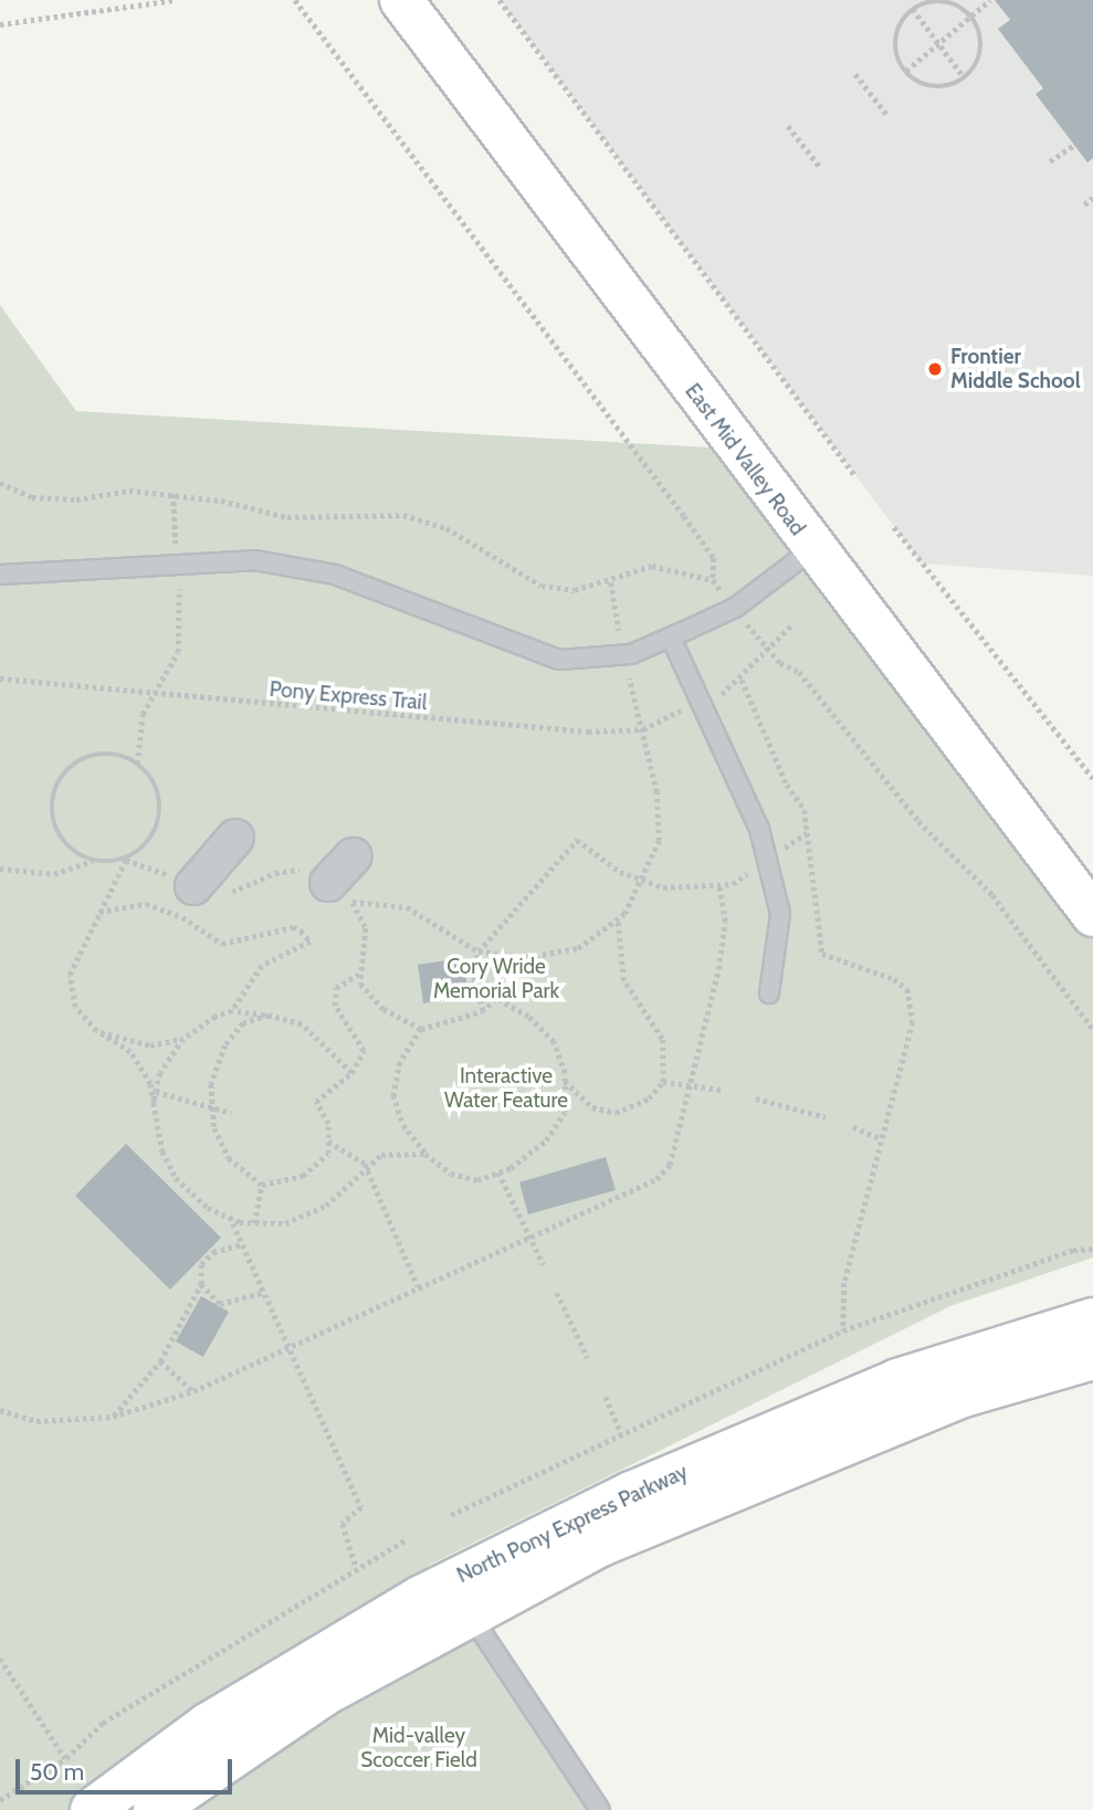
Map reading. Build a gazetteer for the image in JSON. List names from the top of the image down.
{
  "streets": {
    "main road": ["East Mid Valley Road", "North Pony Express Parkway"],
    "path": ["Pony Express Trail"]
  },
  "parks": ["Cory Wride Memorial Park", "Interactive Water Feature", "Mid-valley Scoccer Field"],
  "places": ["Frontier Middle School"],
  "scale_bar": "50 m"
}
